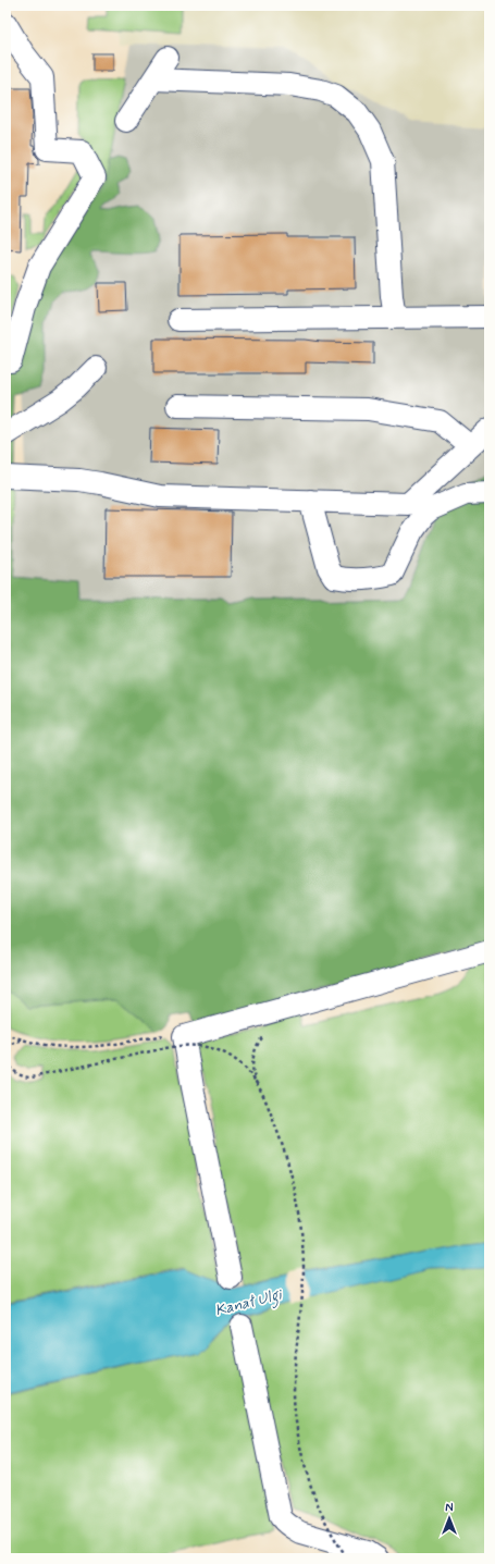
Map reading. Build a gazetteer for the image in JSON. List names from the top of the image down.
{
  "water": ["Kanał Ulgi"],
  "north": "top"
}
